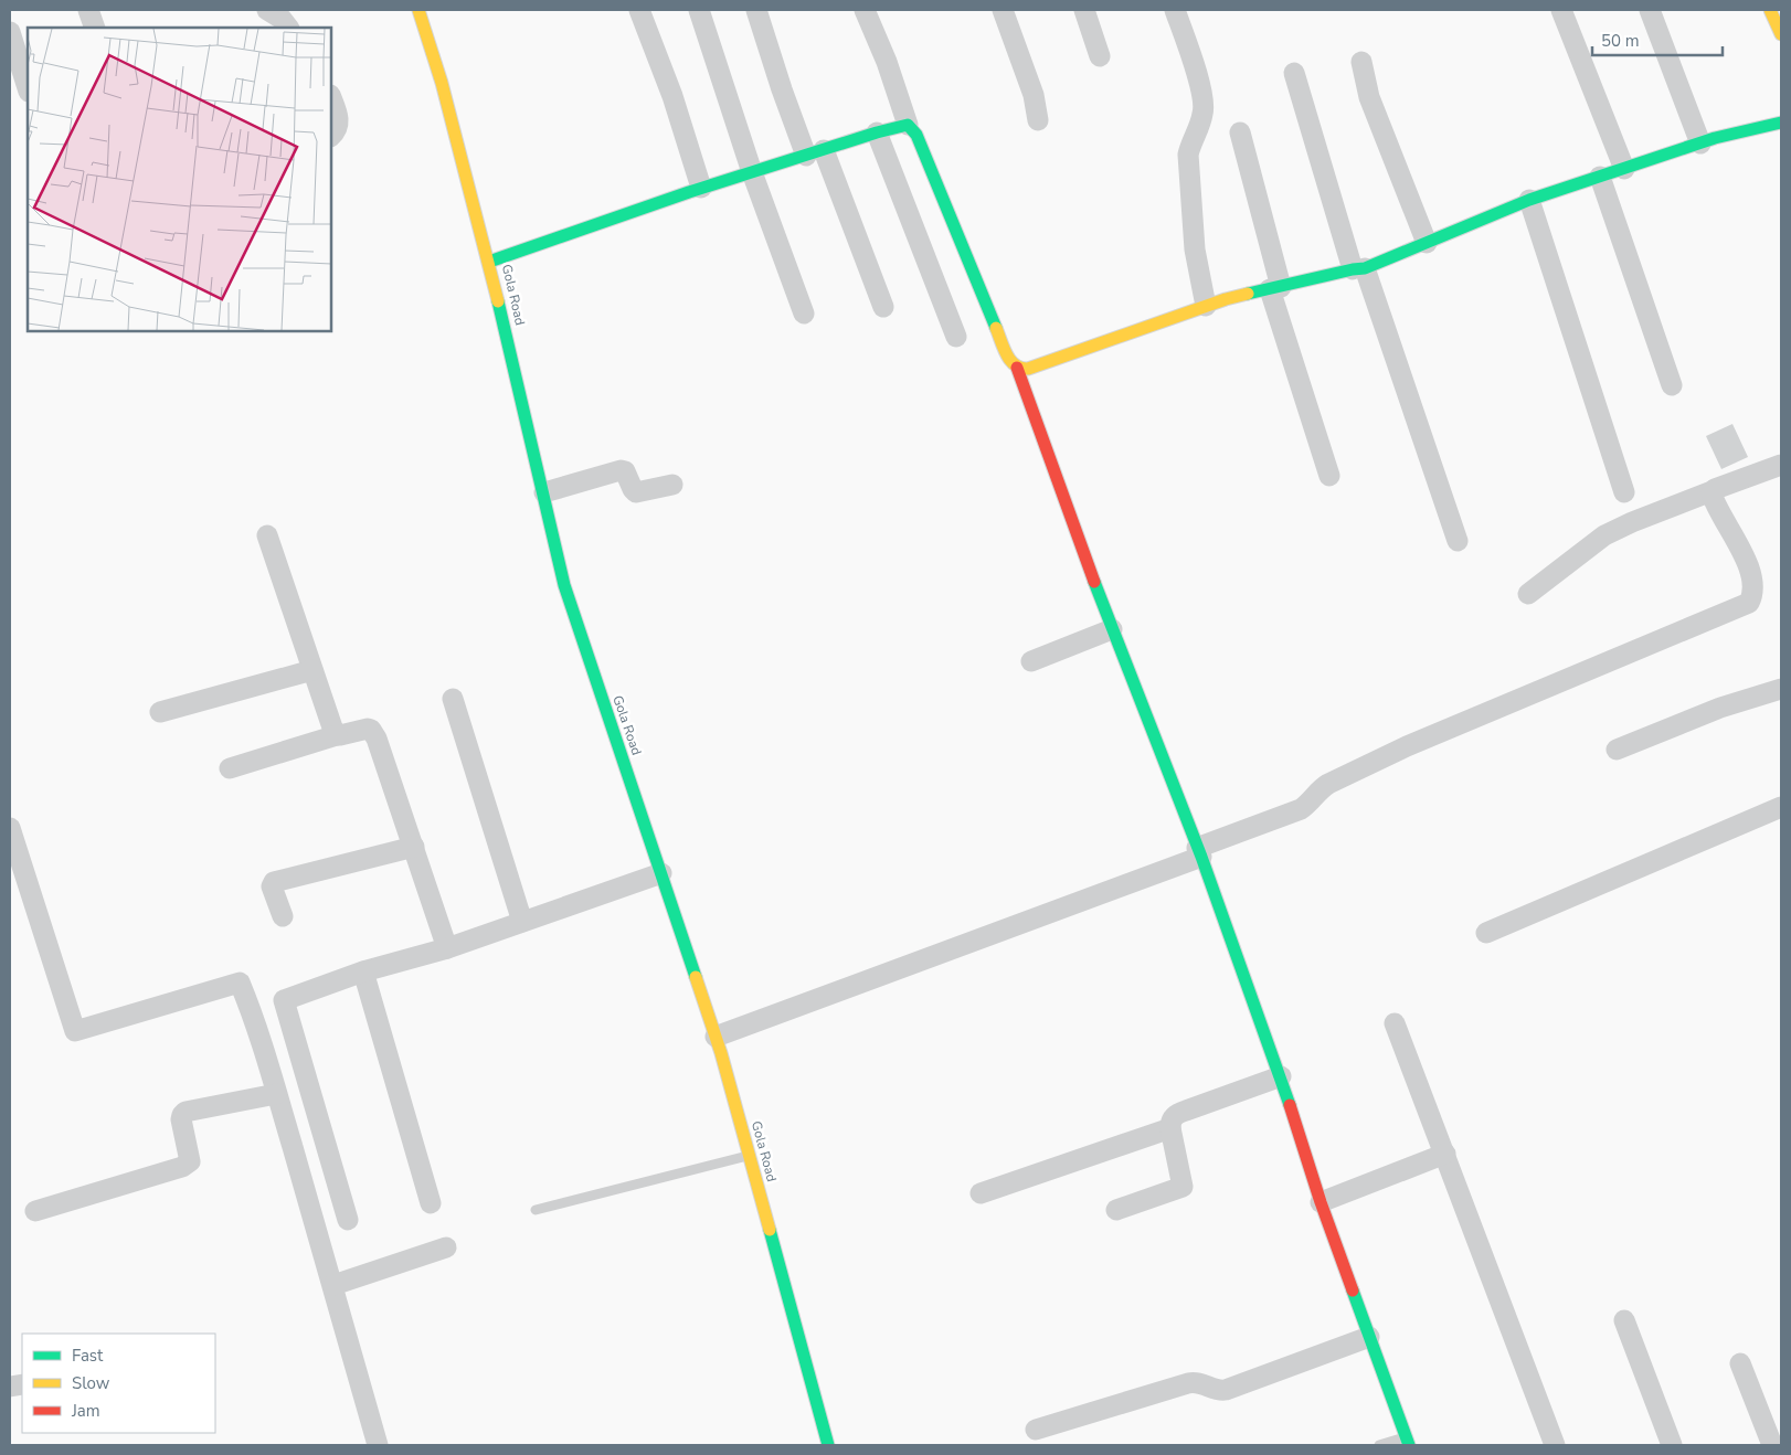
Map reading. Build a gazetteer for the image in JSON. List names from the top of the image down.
{
  "streets": {
    "street": ["Gola Road"]
  },
  "legend": ["Fast", "Slow", "Jam"],
  "scale_bar": "50 m"
}
